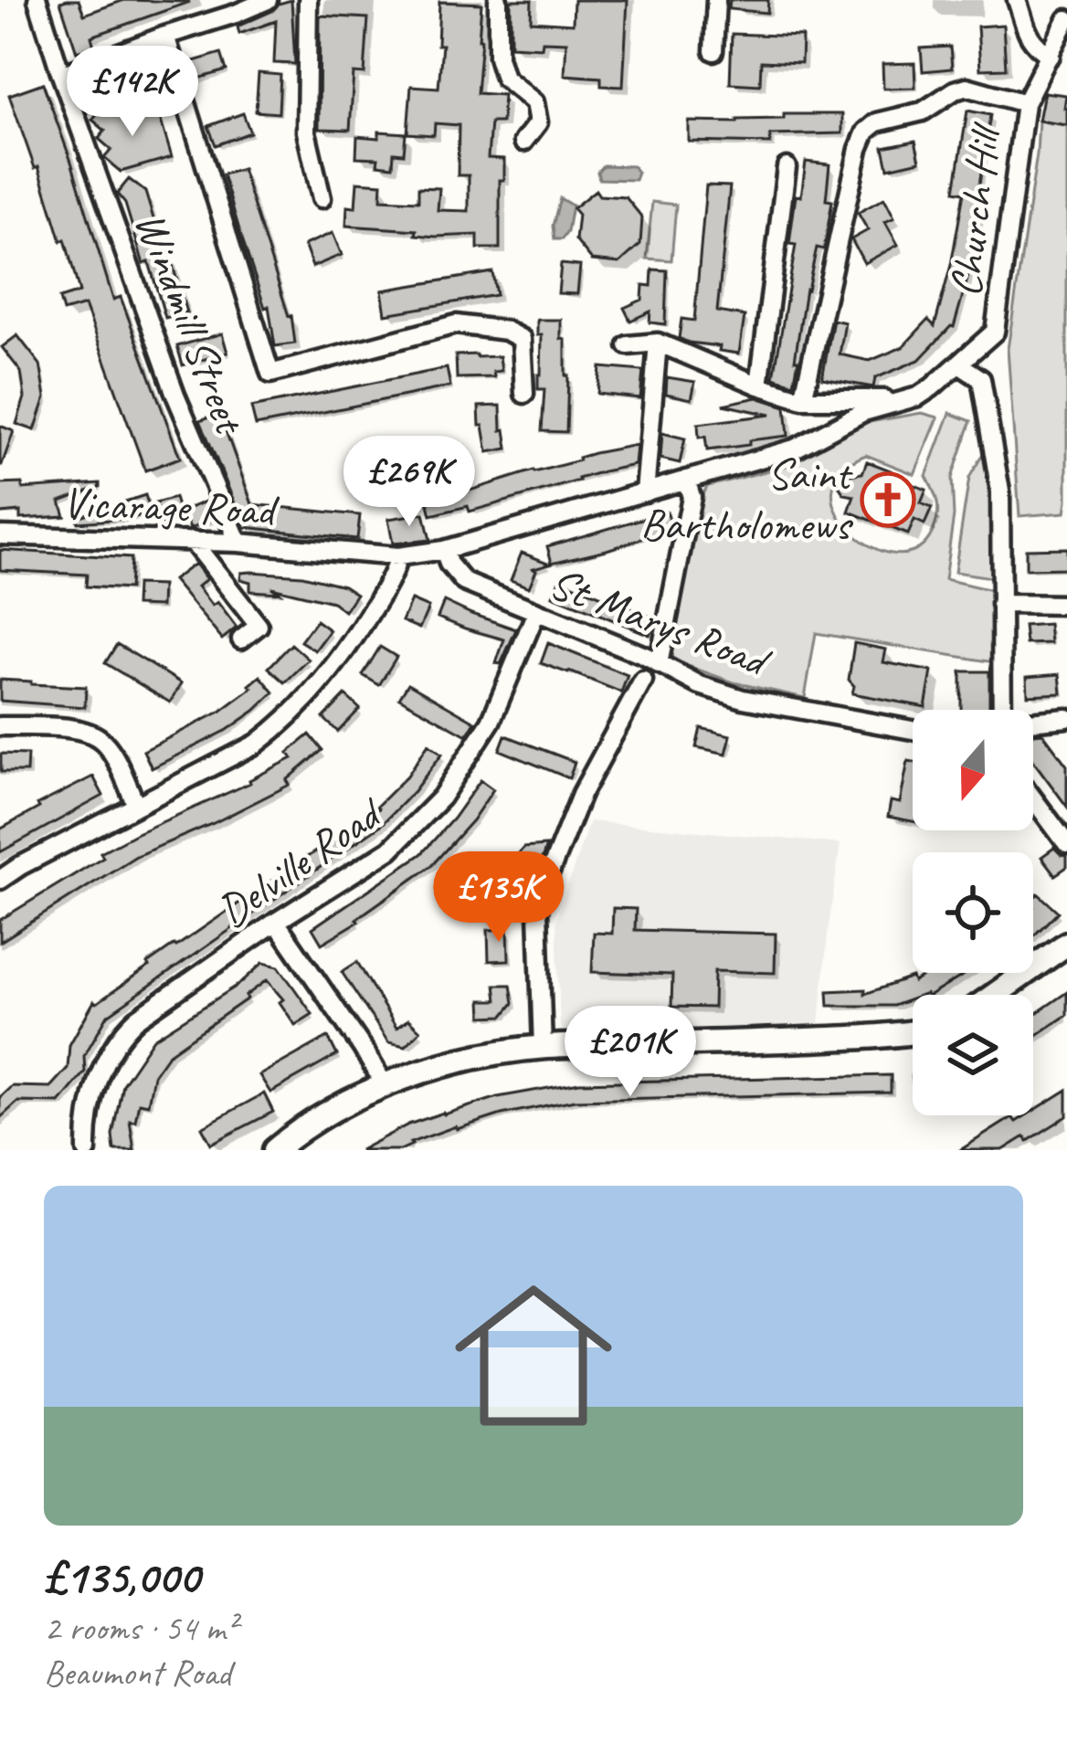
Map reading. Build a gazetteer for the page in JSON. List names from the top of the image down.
{
  "streets": {
    "street": [
      "Church Hill",
      "Windmill Street",
      "Vicarage Road",
      "St Marys Road",
      "Delville Road"
    ]
  },
  "crossings": [
    ["Church Hill", "Vicarage Road"],
    ["Church Hill", "St Marys Road"],
    ["Windmill Street", "Vicarage Road"],
    ["St Marys Road", "Delville Road"]
  ],
  "places": {
    "church": ["Saint Bartholomews"]
  },
  "north": "bottom",
  "page": {
    "price": [
      "£142K",
      "£269K",
      "£135K",
      "£201K"
    ],
    "list": [
      {
        "name": "£135,000",
        "note": "2 rooms · 54 m² · Beaumont Road"
      }
    ]
  }
}
